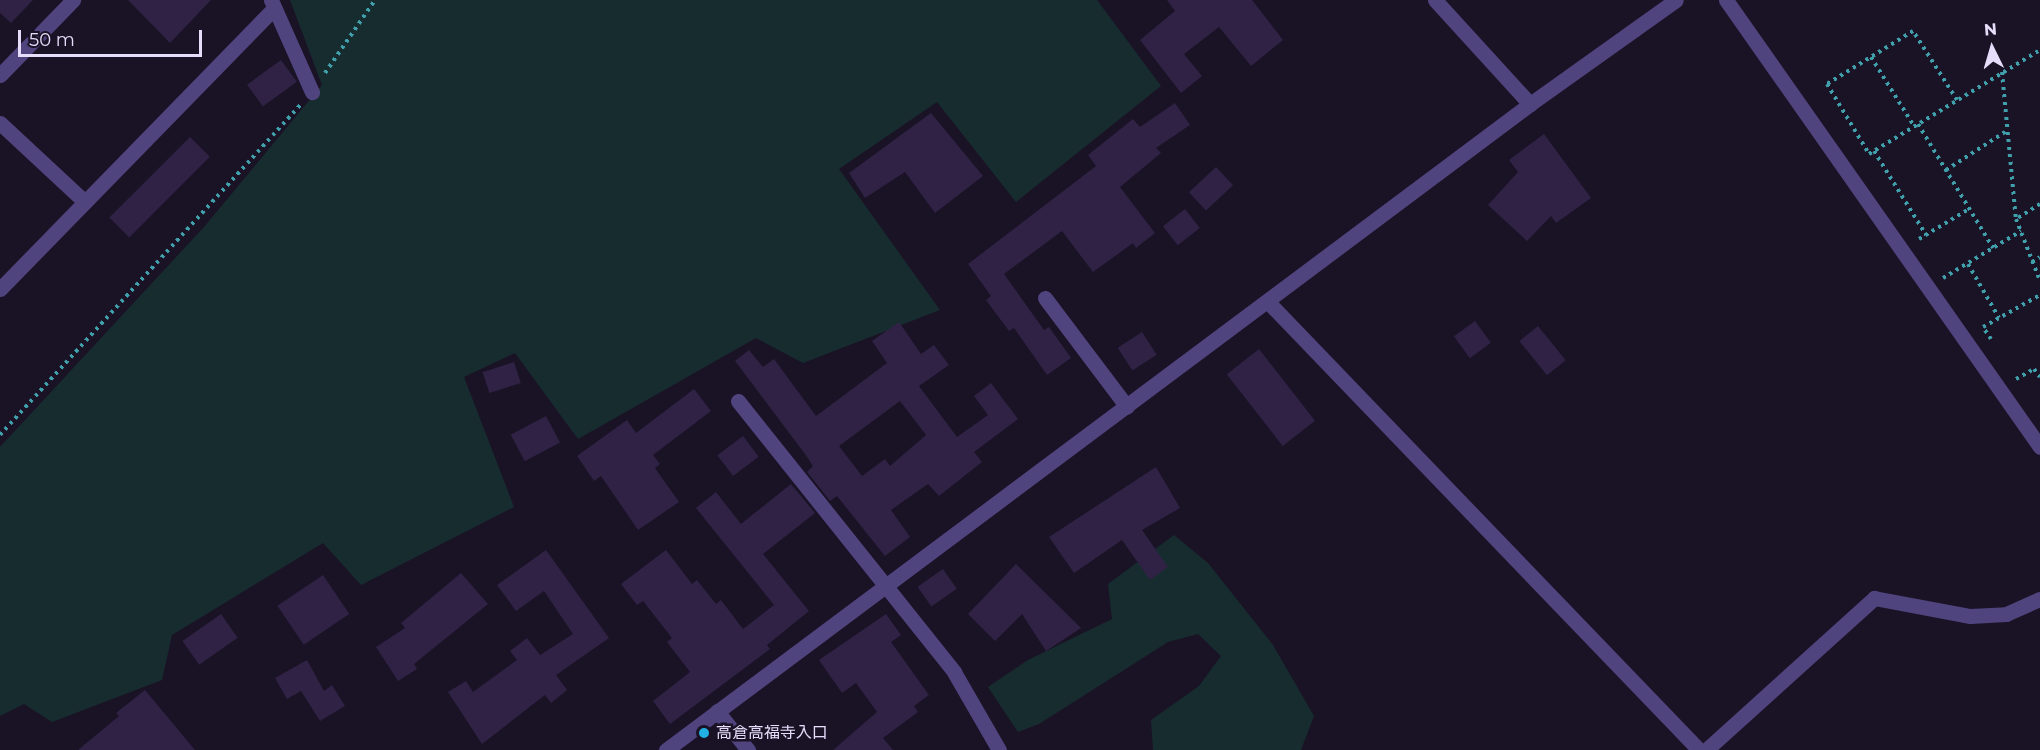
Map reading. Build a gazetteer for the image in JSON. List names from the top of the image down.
{
  "places": ["高倉高福寺入口"],
  "scale_bar": "50 m",
  "north": "top"
}
